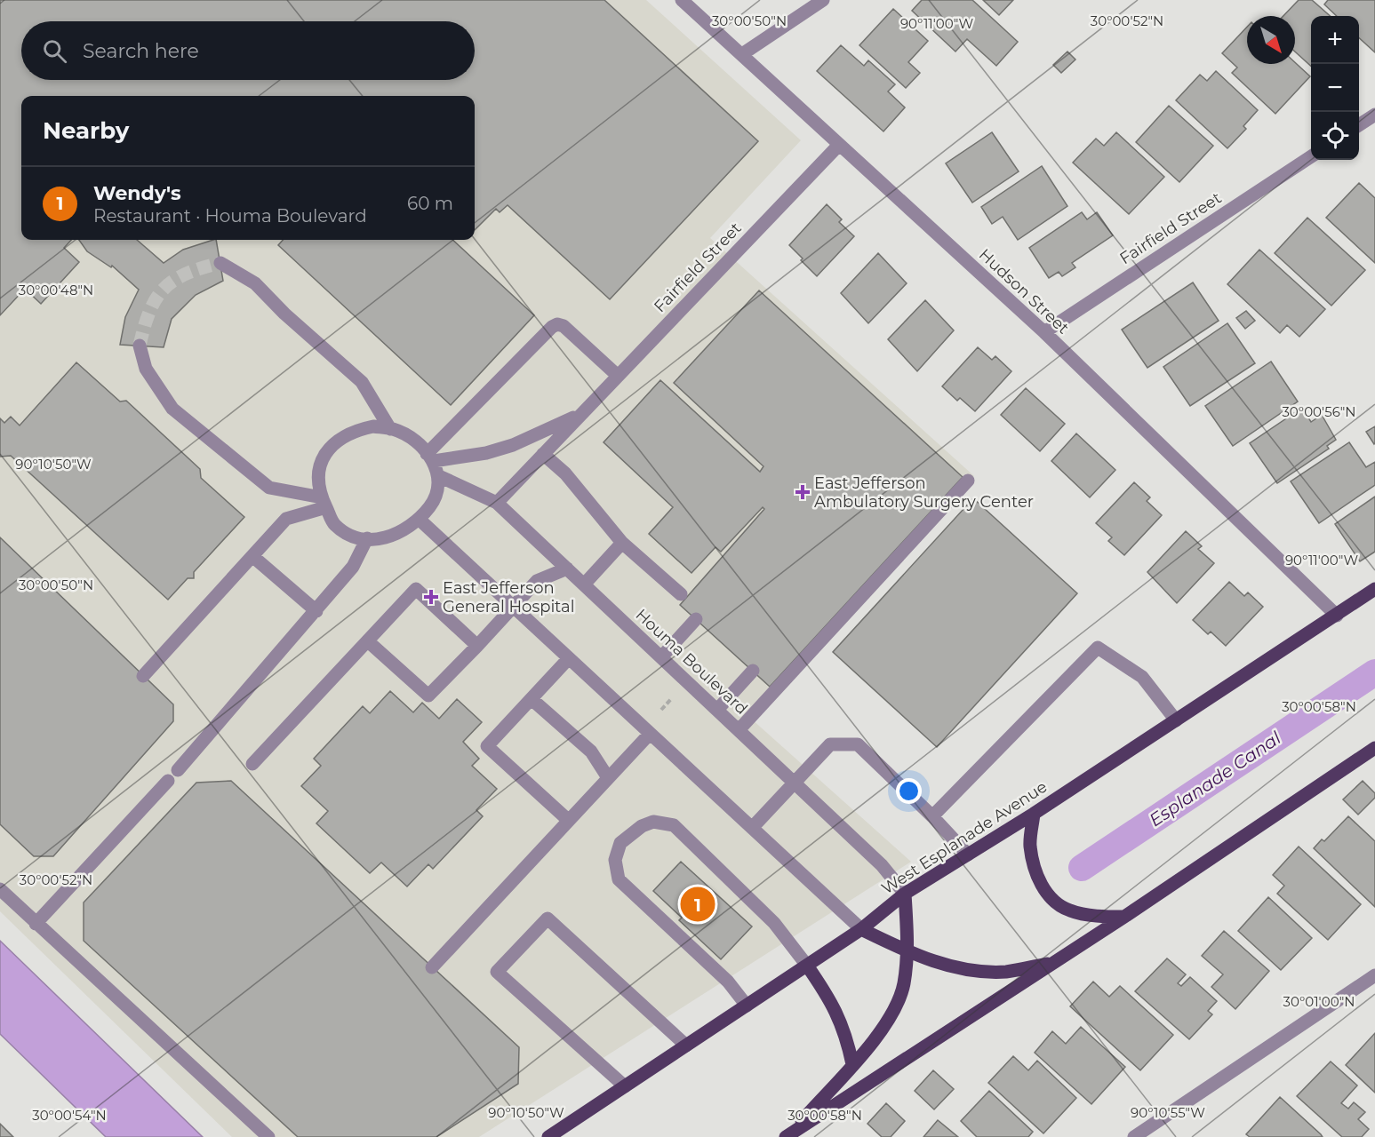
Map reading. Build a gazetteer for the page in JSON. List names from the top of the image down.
{
  "streets": {
    "main road": ["West Esplanade Avenue"],
    "street": ["Fairfield Street", "Hudson Street", "Houma Boulevard"]
  },
  "crossings": [
    ["Fairfield Street", "Hudson Street"],
    ["Fairfield Street", "Houma Boulevard"],
    ["Hudson Street", "West Esplanade Avenue"],
    ["Houma Boulevard", "West Esplanade Avenue"]
  ],
  "water": ["Esplanade Canal"],
  "places": {
    "health": ["East Jefferson Ambulatory Surgery Center", "East Jefferson General Hospital"]
  },
  "north": "bottom right",
  "page": {
    "map_buttons": ["+", "−"],
    "search": "Search here",
    "heading": "Nearby",
    "list": [
      {
        "mark": "1",
        "name": "Wendy's",
        "note": "Restaurant · Houma Boulevard",
        "value": "60 m"
      }
    ],
    "pins": "1"
  },
  "coordinates": [
    "30°00'50\"N",
    "30°00'52\"N",
    "90°11'00\"W",
    "30°00'48\"N",
    "30°00'56\"N",
    "90°10'50\"W",
    "30°00'58\"N",
    "30°01'00\"N",
    "90°10'55\"W",
    "30°00'54\"N"
  ]
}
